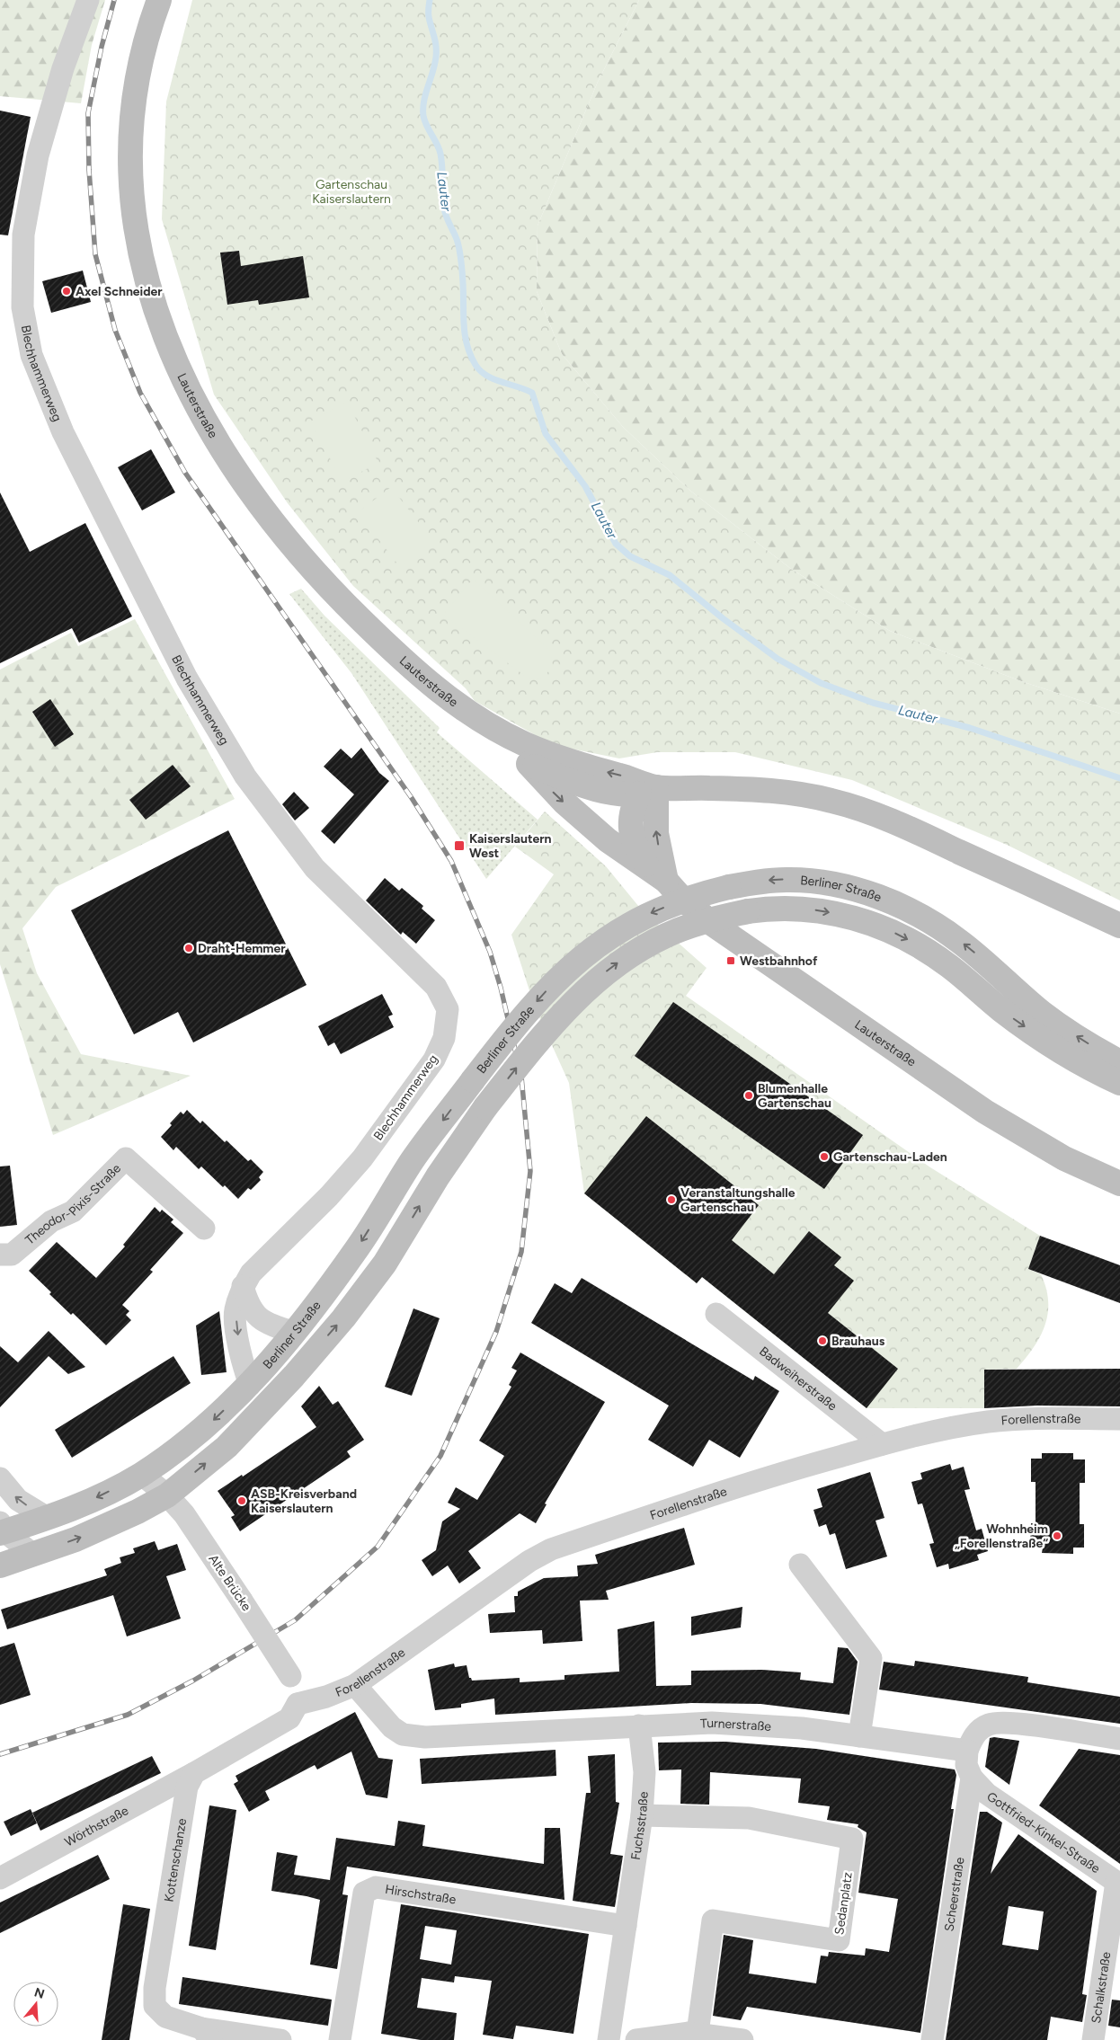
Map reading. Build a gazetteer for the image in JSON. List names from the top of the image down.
{
  "streets": {
    "main road": ["Lauterstraße", "Berliner Straße"],
    "street": [
      "Blechhammerweg",
      "Theodor-Pixis-Straße",
      "Badweiherstraße",
      "Forellenstraße",
      "Alte Brücke",
      "Turnerstraße",
      "Wörthstraße",
      "Fuchsstraße",
      "Gottfried-Kinkel-Straße",
      "Kottenschanze",
      "Hirschstraße",
      "Scheerstraße",
      "Sedanplatz",
      "Schalkstraße"
    ]
  },
  "crossings": [
    ["Blechhammerweg", "Berliner Straße"],
    ["Berliner Straße", "Alte Brücke"],
    ["Badweiherstraße", "Forellenstraße"],
    ["Forellenstraße", "Alte Brücke"],
    ["Forellenstraße", "Turnerstraße"],
    ["Turnerstraße", "Fuchsstraße"],
    ["Turnerstraße", "Scheerstraße"],
    ["Wörthstraße", "Kottenschanze"],
    ["Fuchsstraße", "Hirschstraße"],
    ["Fuchsstraße", "Sedanplatz"],
    ["Gottfried-Kinkel-Straße", "Scheerstraße"],
    ["Gottfried-Kinkel-Straße", "Schalkstraße"]
  ],
  "water": ["Lauter"],
  "parks": ["Gartenschau Kaiserslautern"],
  "places": {
    "other": [
      "Axel Schneider",
      "Draht-Hemmer",
      "Blumenhalle Gartenschau",
      "Gartenschau-Laden",
      "Veranstaltungshalle Gartenschau",
      "Brauhaus",
      "ASB-Kreisverband Kaiserslautern",
      "Wohnheim „Forellenstraße“"
    ],
    "transit": ["Kaiserslautern West", "Westbahnhof"]
  },
  "north": "top"
}
